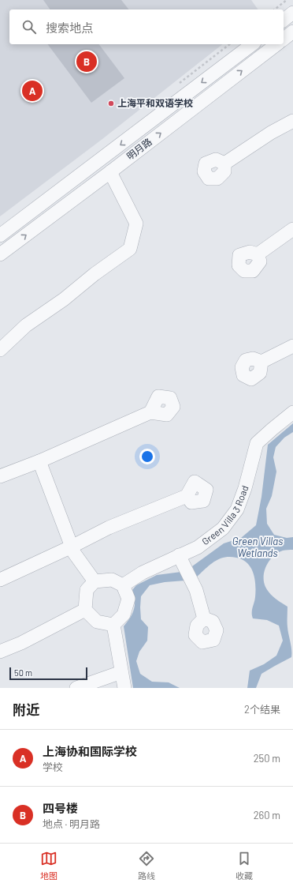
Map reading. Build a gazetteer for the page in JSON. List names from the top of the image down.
{
  "streets": {
    "street": ["明月路", "Green Villa 3 Road"]
  },
  "water": ["Green Villas Wetlands"],
  "places": ["上海平和双语学校"],
  "scale_bar": "50 m",
  "page": {
    "search": "搜索地点",
    "pins": ["B", "A"],
    "scale": "50 m",
    "heading": ["附近", "2个结果"],
    "list": [
      {
        "mark": "A",
        "name": "上海协和国际学校",
        "note": "学校",
        "value": "250 m"
      },
      {
        "mark": "B",
        "name": "四号楼",
        "note": "地点 · 明月路",
        "value": "260 m"
      }
    ],
    "nav": ["地图", "路线", "收藏"]
  }
}
